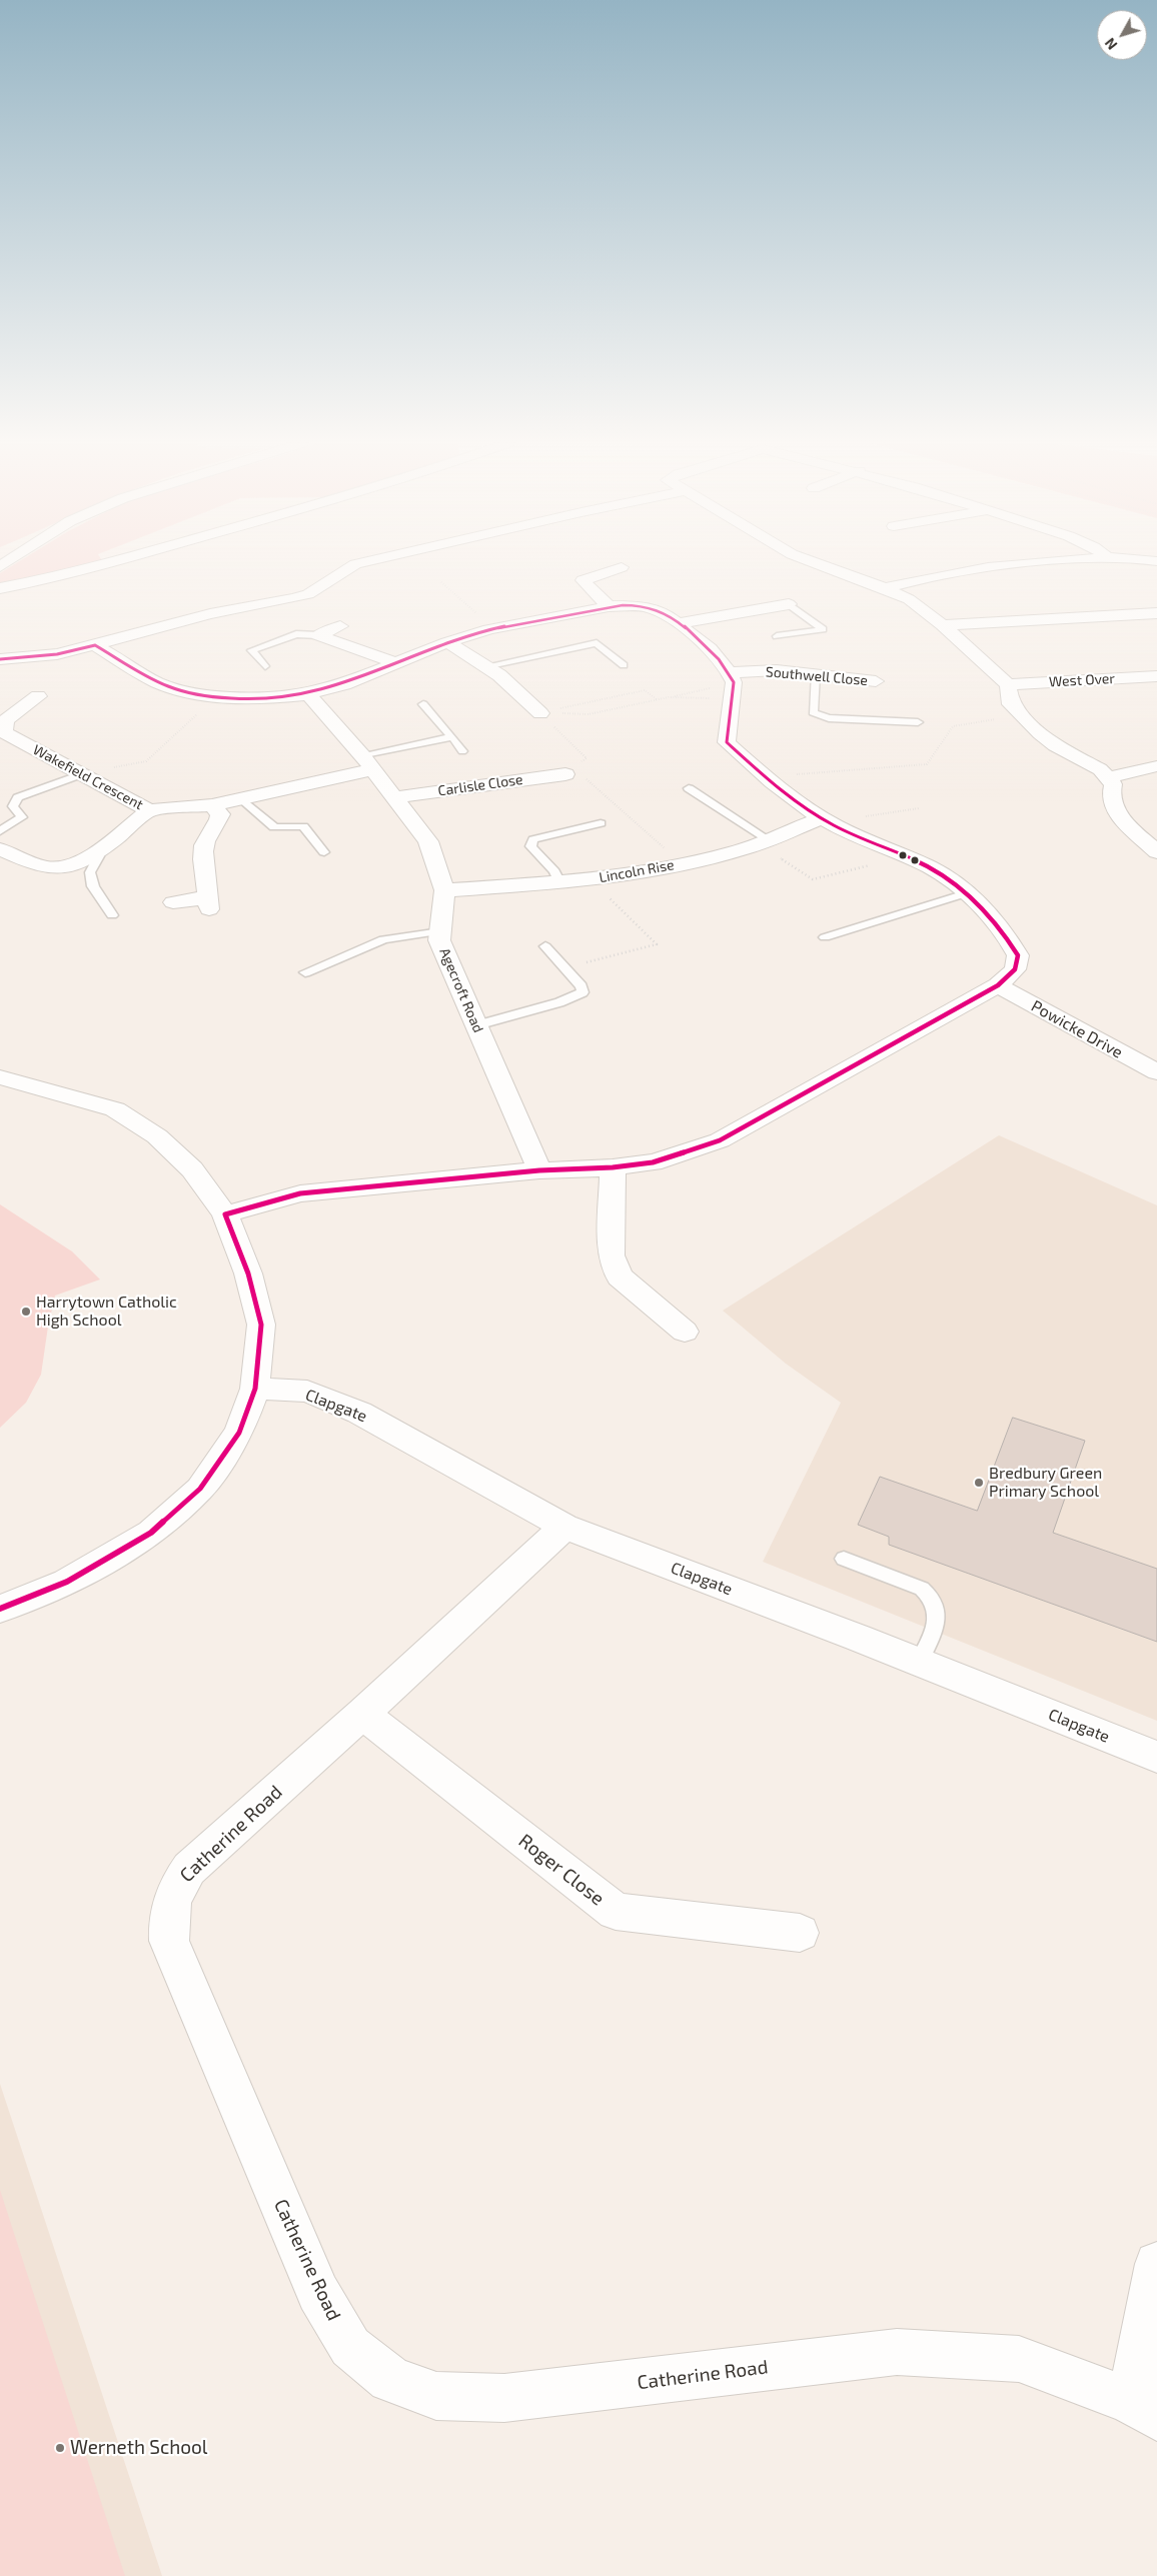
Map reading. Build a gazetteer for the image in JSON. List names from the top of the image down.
{
  "streets": {
    "street": [
      "Southwell Close",
      "West Over",
      "Wakefield Crescent",
      "Carlisle Close",
      "Lincoln Rise",
      "Agecroft Road",
      "Powicke Drive",
      "Clapgate",
      "Catherine Road",
      "Roger Close"
    ]
  },
  "crossings": [
    ["Wakefield Crescent", "Agecroft Road"],
    ["Carlisle Close", "Agecroft Road"],
    ["Lincoln Rise", "Agecroft Road"],
    ["Clapgate", "Catherine Road"],
    ["Catherine Road", "Roger Close"]
  ],
  "places": ["Harrytown Catholic High School", "Bredbury Green Primary School", "Werneth School"],
  "north": "bottom left"
}
